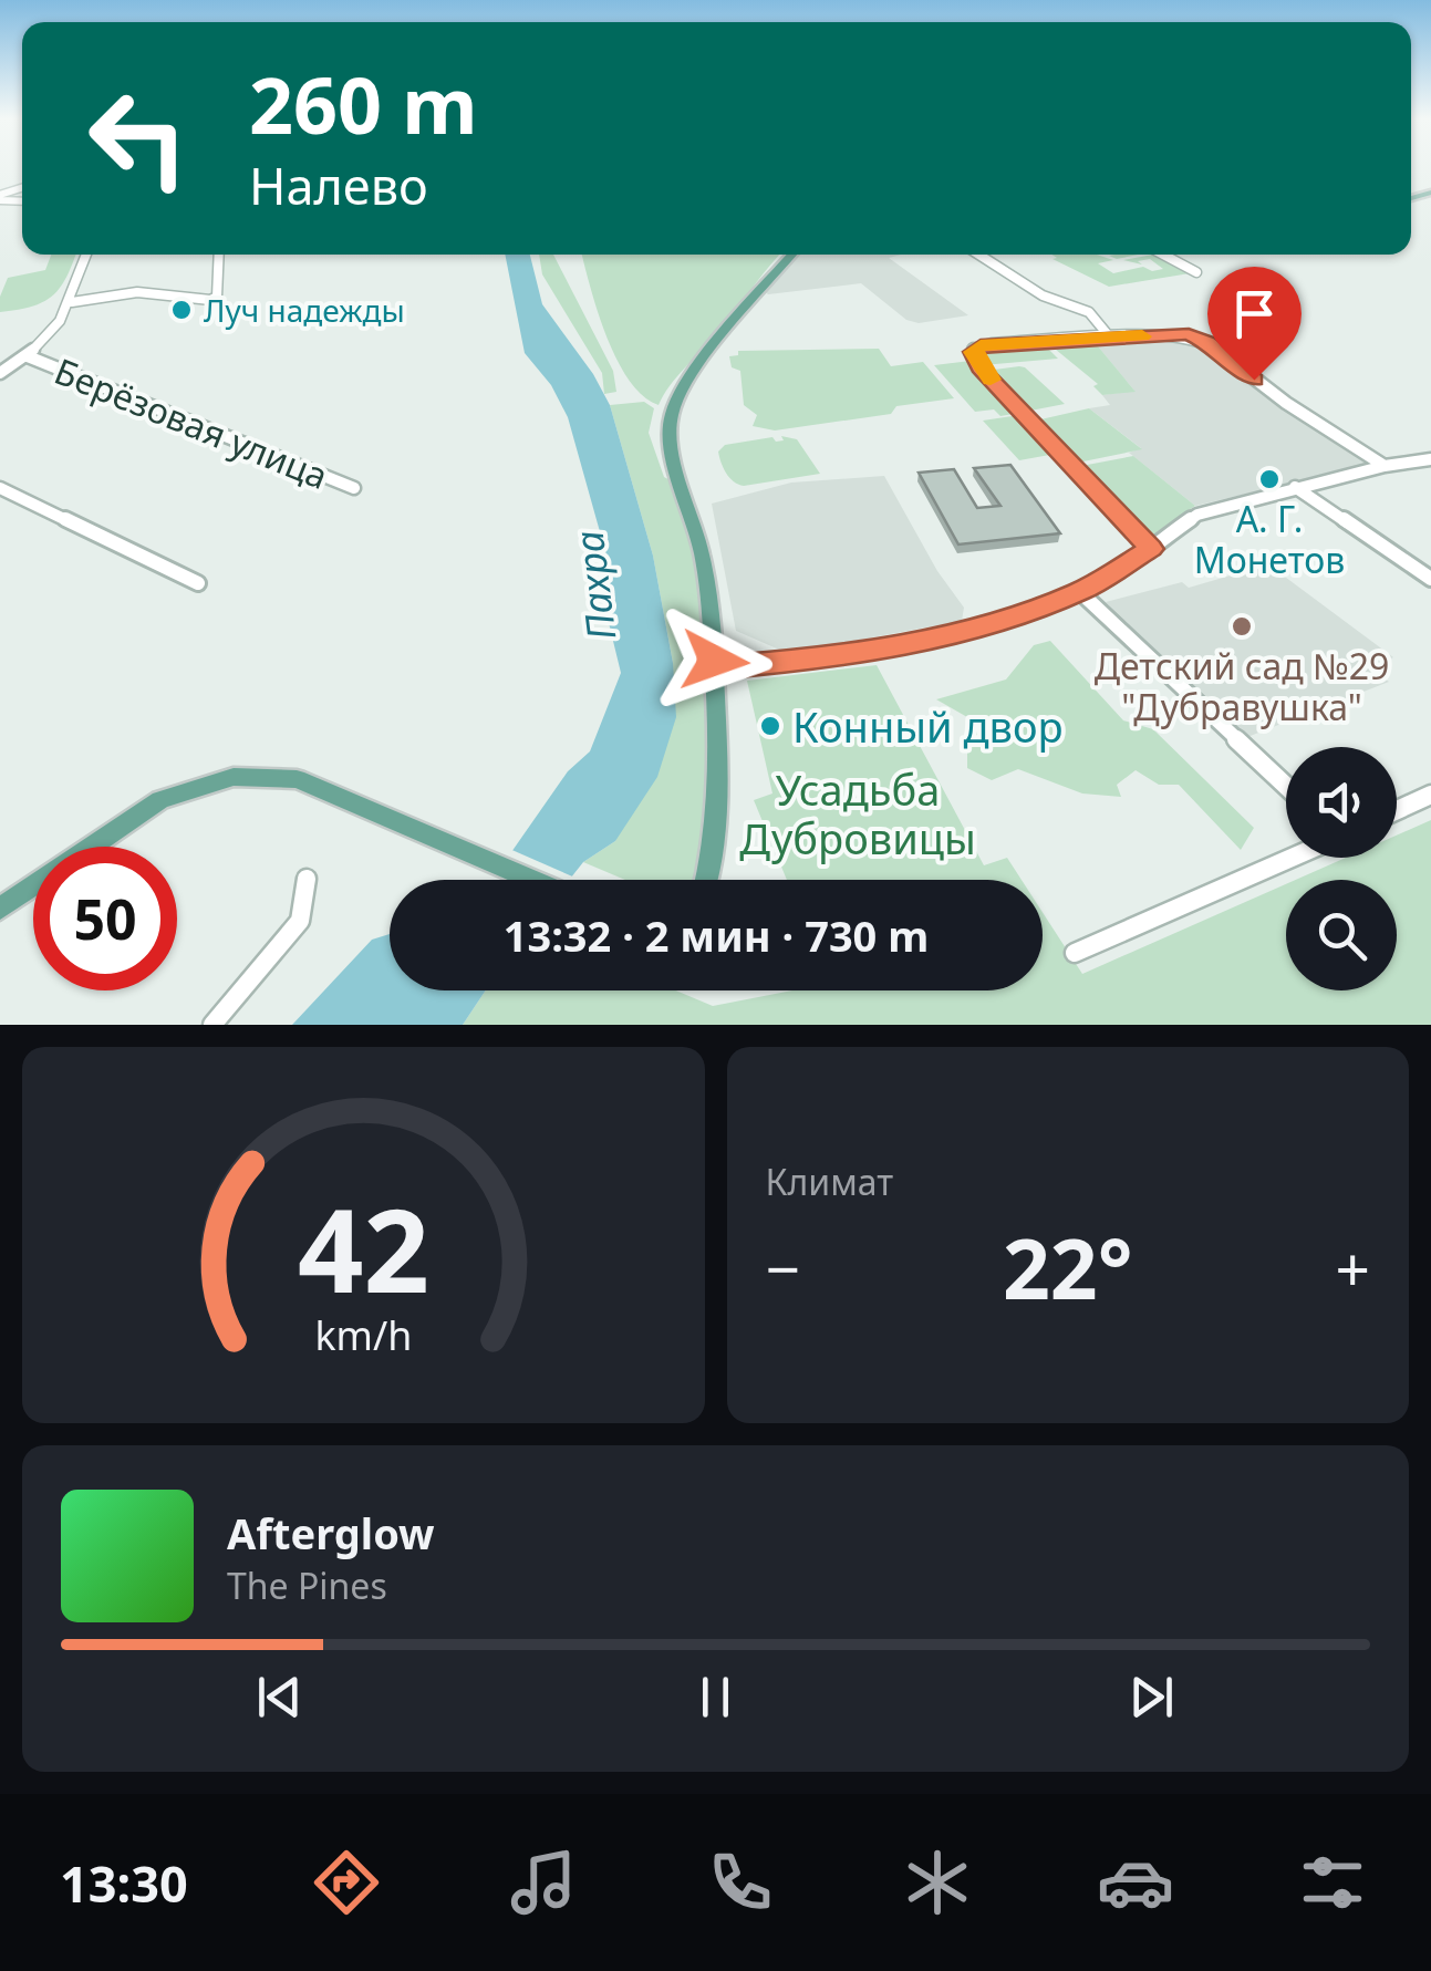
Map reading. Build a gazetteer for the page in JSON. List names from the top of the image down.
{
  "streets": {
    "street": ["Берёзовая улица"]
  },
  "water": ["Пахра"],
  "parks": ["Усадьба Дубровицы"],
  "places": [
    "Луч надежды",
    "А. Г. Монетов",
    "Детский сад №29 \"Дубравушка\"",
    "Конный двор"
  ],
  "page": {
    "turn": ["260 m", "Налево"],
    "limit": "50",
    "trip": "13:32 · 2 мин · 730 m",
    "tile": "Климат",
    "heat": ["−", "22°", "+"],
    "song": ["Afterglow", "The Pines"],
    "tabs": "13:30",
    "gauge": ["42", "km/h"]
  }
}
